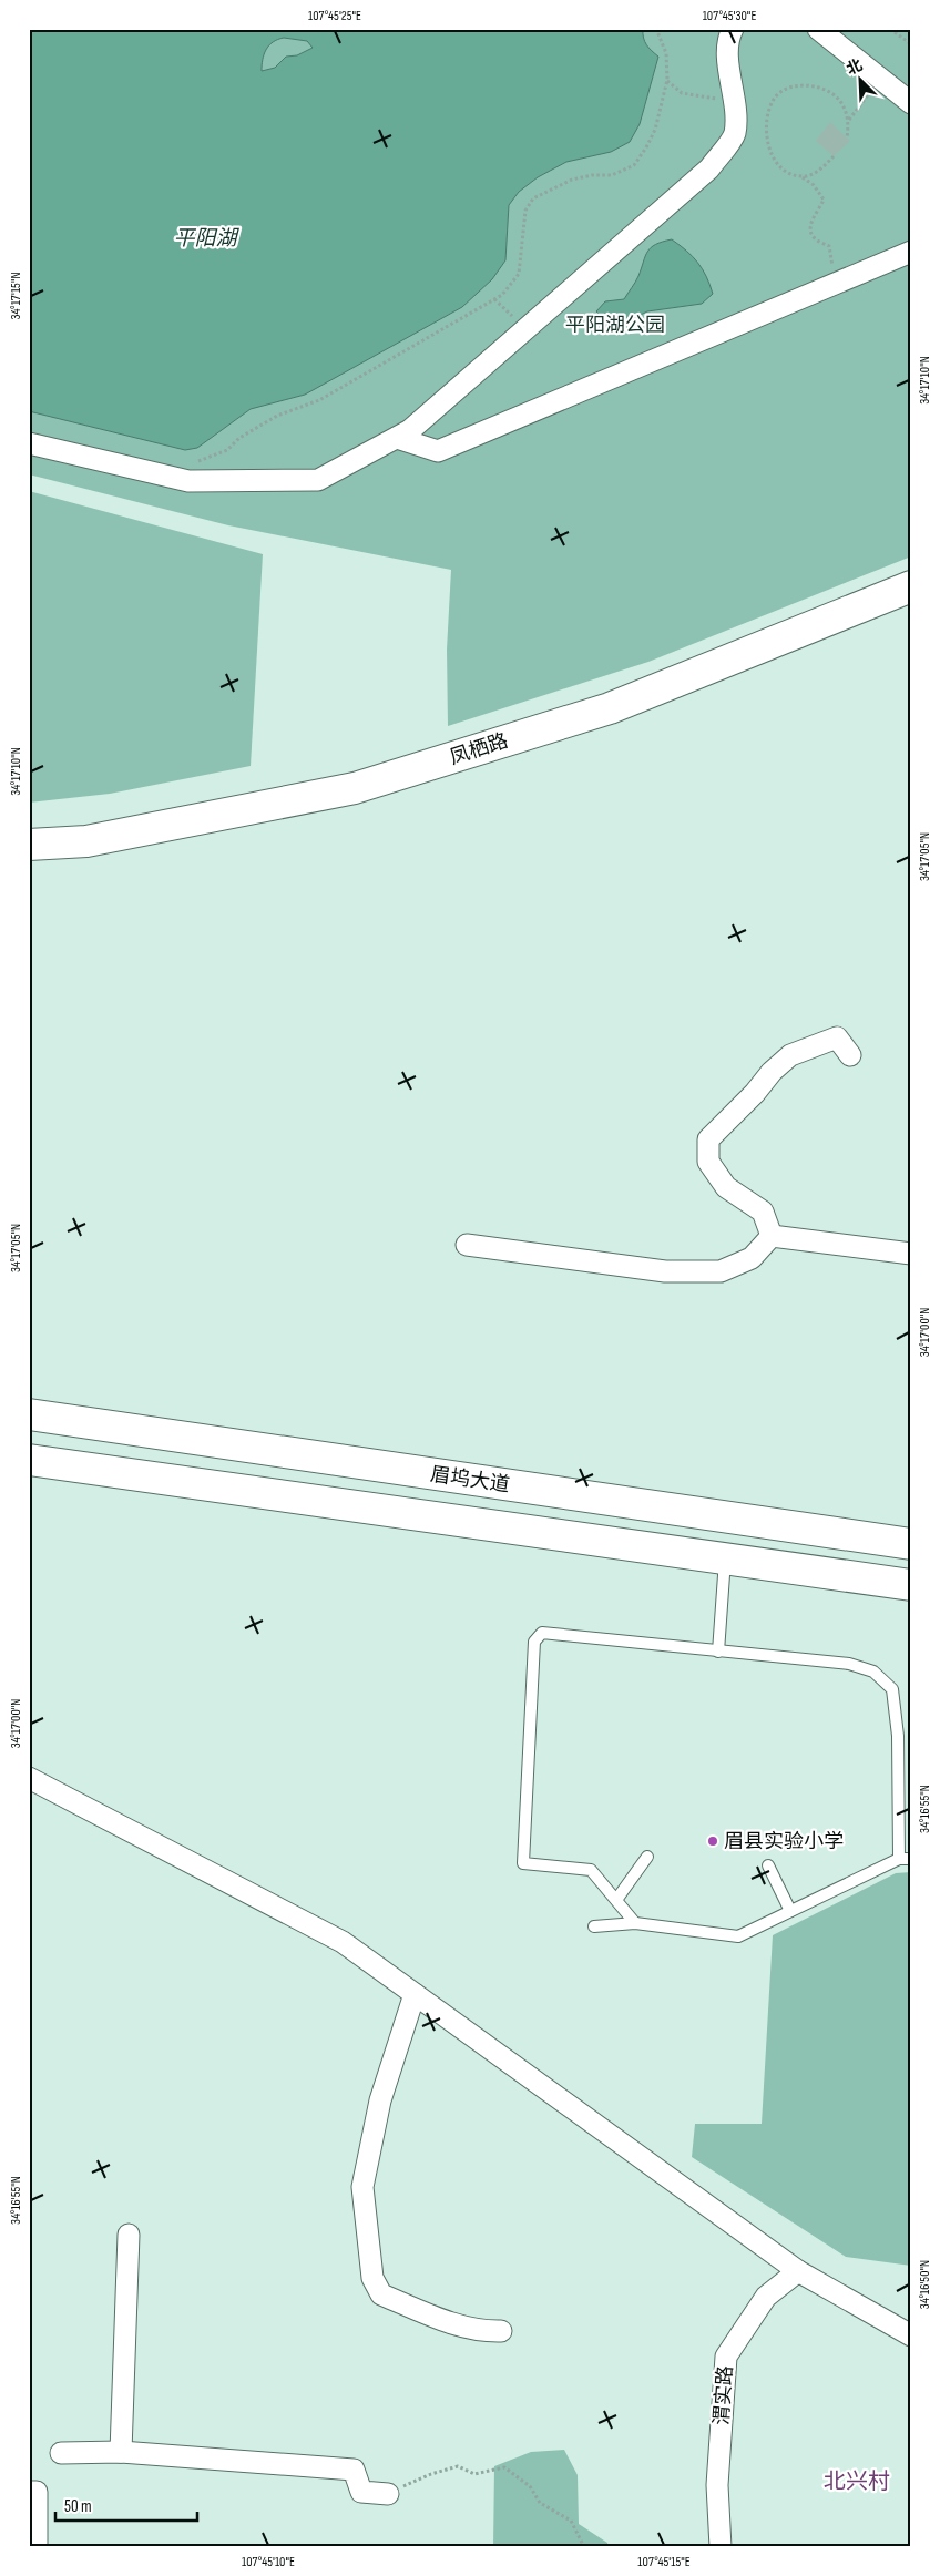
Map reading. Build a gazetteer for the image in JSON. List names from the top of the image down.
{
  "streets": {
    "main road": ["凤栖路", "眉坞大道"],
    "street": ["渭实路"]
  },
  "districts": ["北兴村"],
  "water": ["平阳湖"],
  "parks": ["平阳湖公园"],
  "places": ["眉县实验小学"],
  "scale_bar": "50 m",
  "north": "top left",
  "coordinates": [
    "107°45'25\"E",
    "107°45'30\"E",
    "34°17'15\"N",
    "34°17'10\"N",
    "34°17'05\"N",
    "34°17'00\"N",
    "34°16'55\"N",
    "34°16'50\"N",
    "107°45'10\"E",
    "107°45'15\"E"
  ]
}
